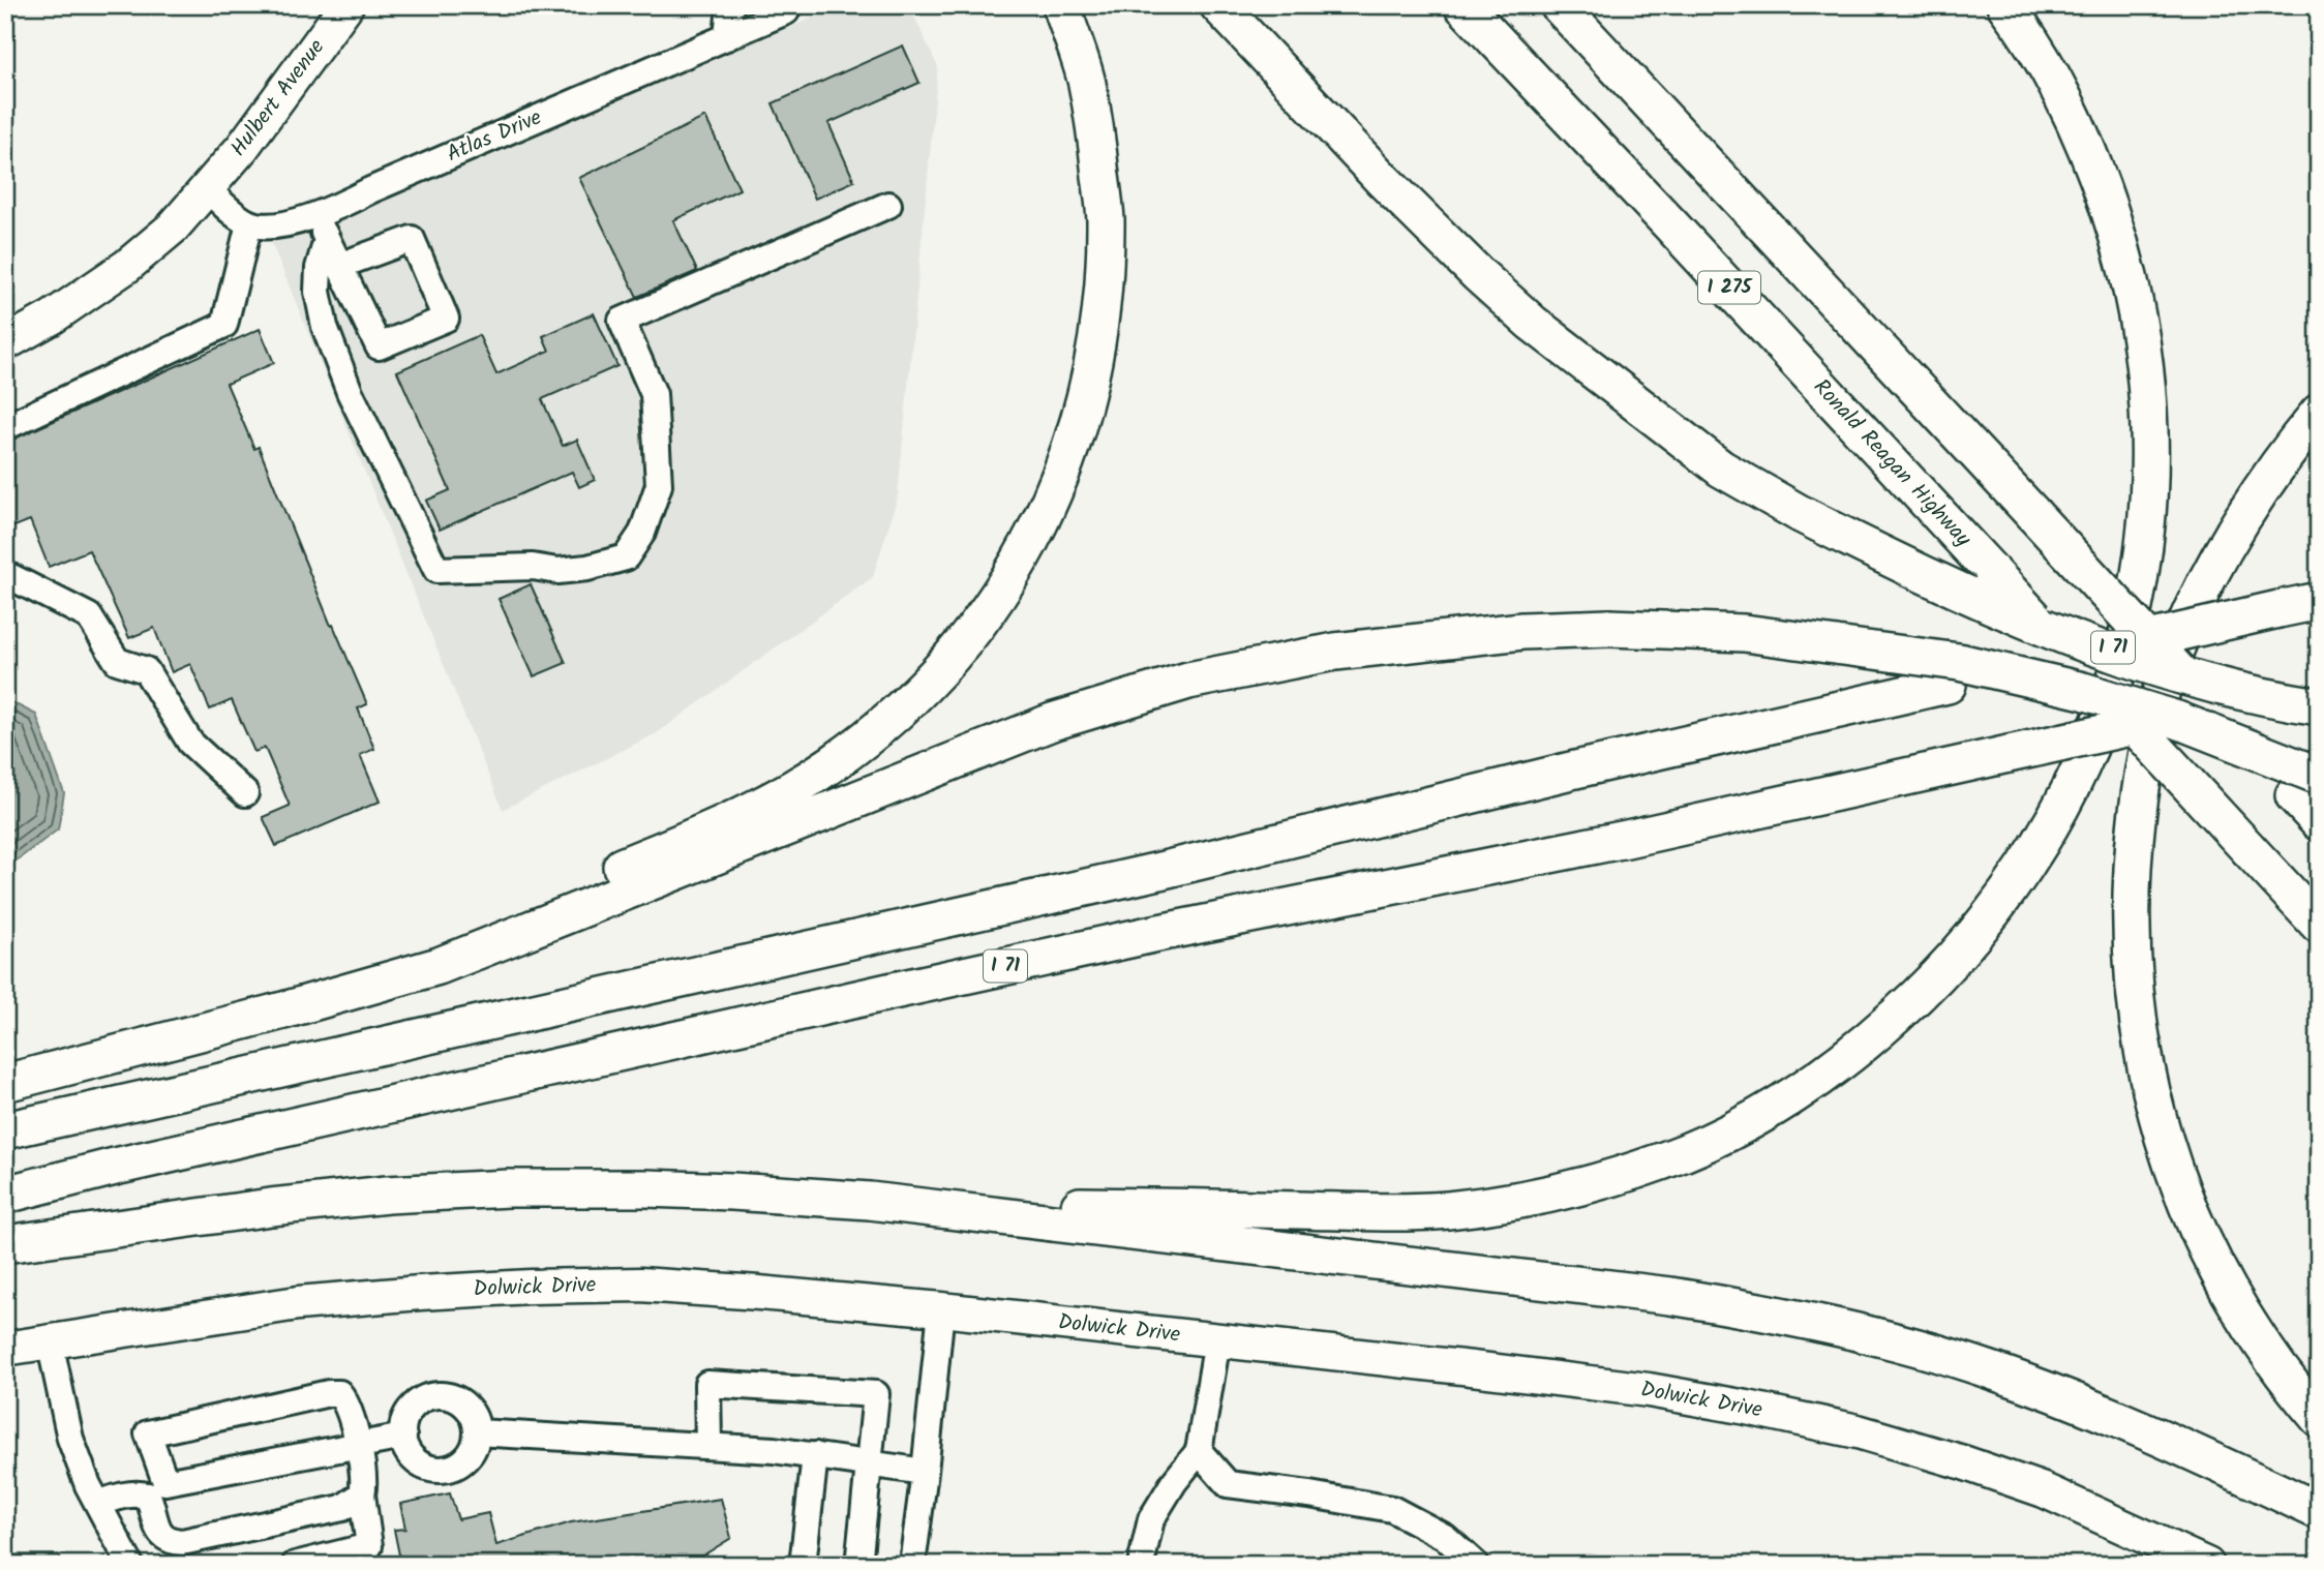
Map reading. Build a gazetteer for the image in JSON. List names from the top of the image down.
{
  "streets": {
    "highway": ["I 275", "Ronald Reagan Highway", "I 71"],
    "main road": ["Hulbert Avenue", "Dolwick Drive"],
    "lane": ["Atlas Drive"]
  }
}
